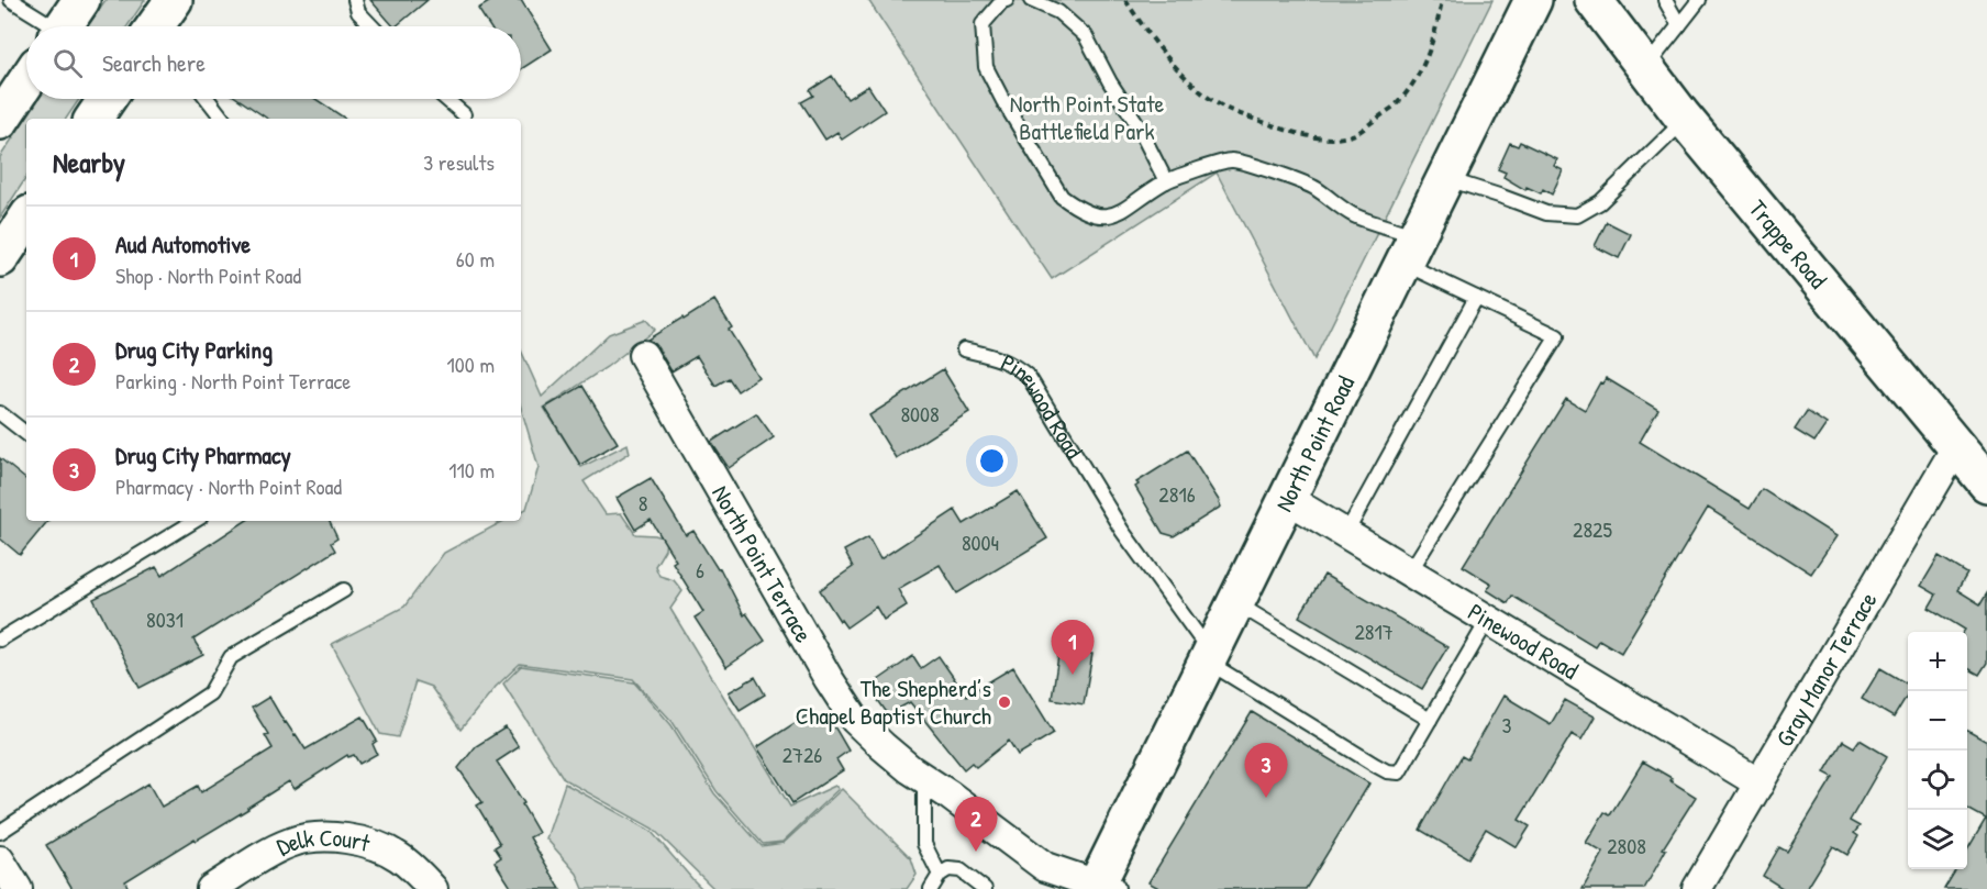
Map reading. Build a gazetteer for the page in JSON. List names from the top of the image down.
{
  "streets": {
    "street": [
      "Trappe Road",
      "Pinewood Road",
      "North Point Road",
      "North Point Terrace",
      "Gray Manor Terrace",
      "Delk Court"
    ]
  },
  "crossings": [
    ["Trappe Road", "Gray Manor Terrace"],
    ["Pinewood Road", "North Point Road"],
    ["Pinewood Road", "Gray Manor Terrace"],
    ["North Point Road", "North Point Terrace"]
  ],
  "parks": ["North Point State Battlefield Park"],
  "places": ["The Shepherd’s Chapel Baptist Church"],
  "house_numbers": [
    "8008",
    "2816",
    "8",
    "2825",
    "8004",
    "6",
    "8031",
    "2817",
    "3",
    "2726",
    "2808"
  ],
  "page": {
    "search": "Search here",
    "heading": ["Nearby", "3 results"],
    "list": [
      {
        "mark": "1",
        "name": "Aud Automotive",
        "note": "Shop · North Point Road",
        "value": "60 m"
      },
      {
        "mark": "2",
        "name": "Drug City Parking",
        "note": "Parking · North Point Terrace",
        "value": "100 m"
      },
      {
        "mark": "3",
        "name": "Drug City Pharmacy",
        "note": "Pharmacy · North Point Road",
        "value": "110 m"
      }
    ],
    "pins": ["1", "3", "2"],
    "map_buttons": ["+", "−"]
  }
}
